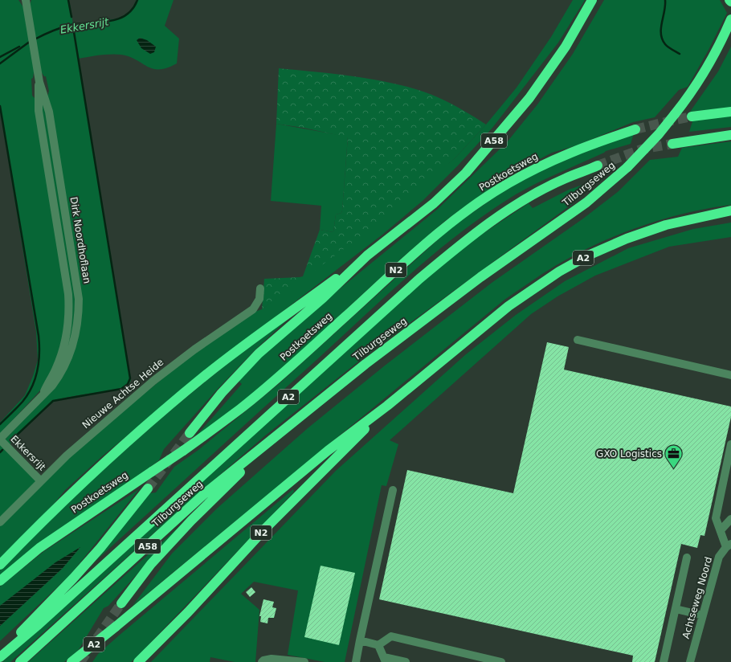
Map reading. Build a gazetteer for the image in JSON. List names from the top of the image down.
{
  "streets": {
    "highway": [
      "A58",
      "Postkoetsweg",
      "Tilburgseweg",
      "A2",
      "N2"
    ],
    "street": [
      "Dirk Noordhoflaan",
      "Nieuwe Achtse Heide",
      "Ekkersrijt",
      "Achtseweg Noord"
    ]
  },
  "crossings": [
    ["Dirk Noordhoflaan", "Ekkersrijt"],
    ["A2", "N2"],
    ["Nieuwe Achtse Heide", "Ekkersrijt"]
  ],
  "water": ["Ekkersrijt"],
  "places": {
    "office": ["GXO Logistics"]
  }
}
